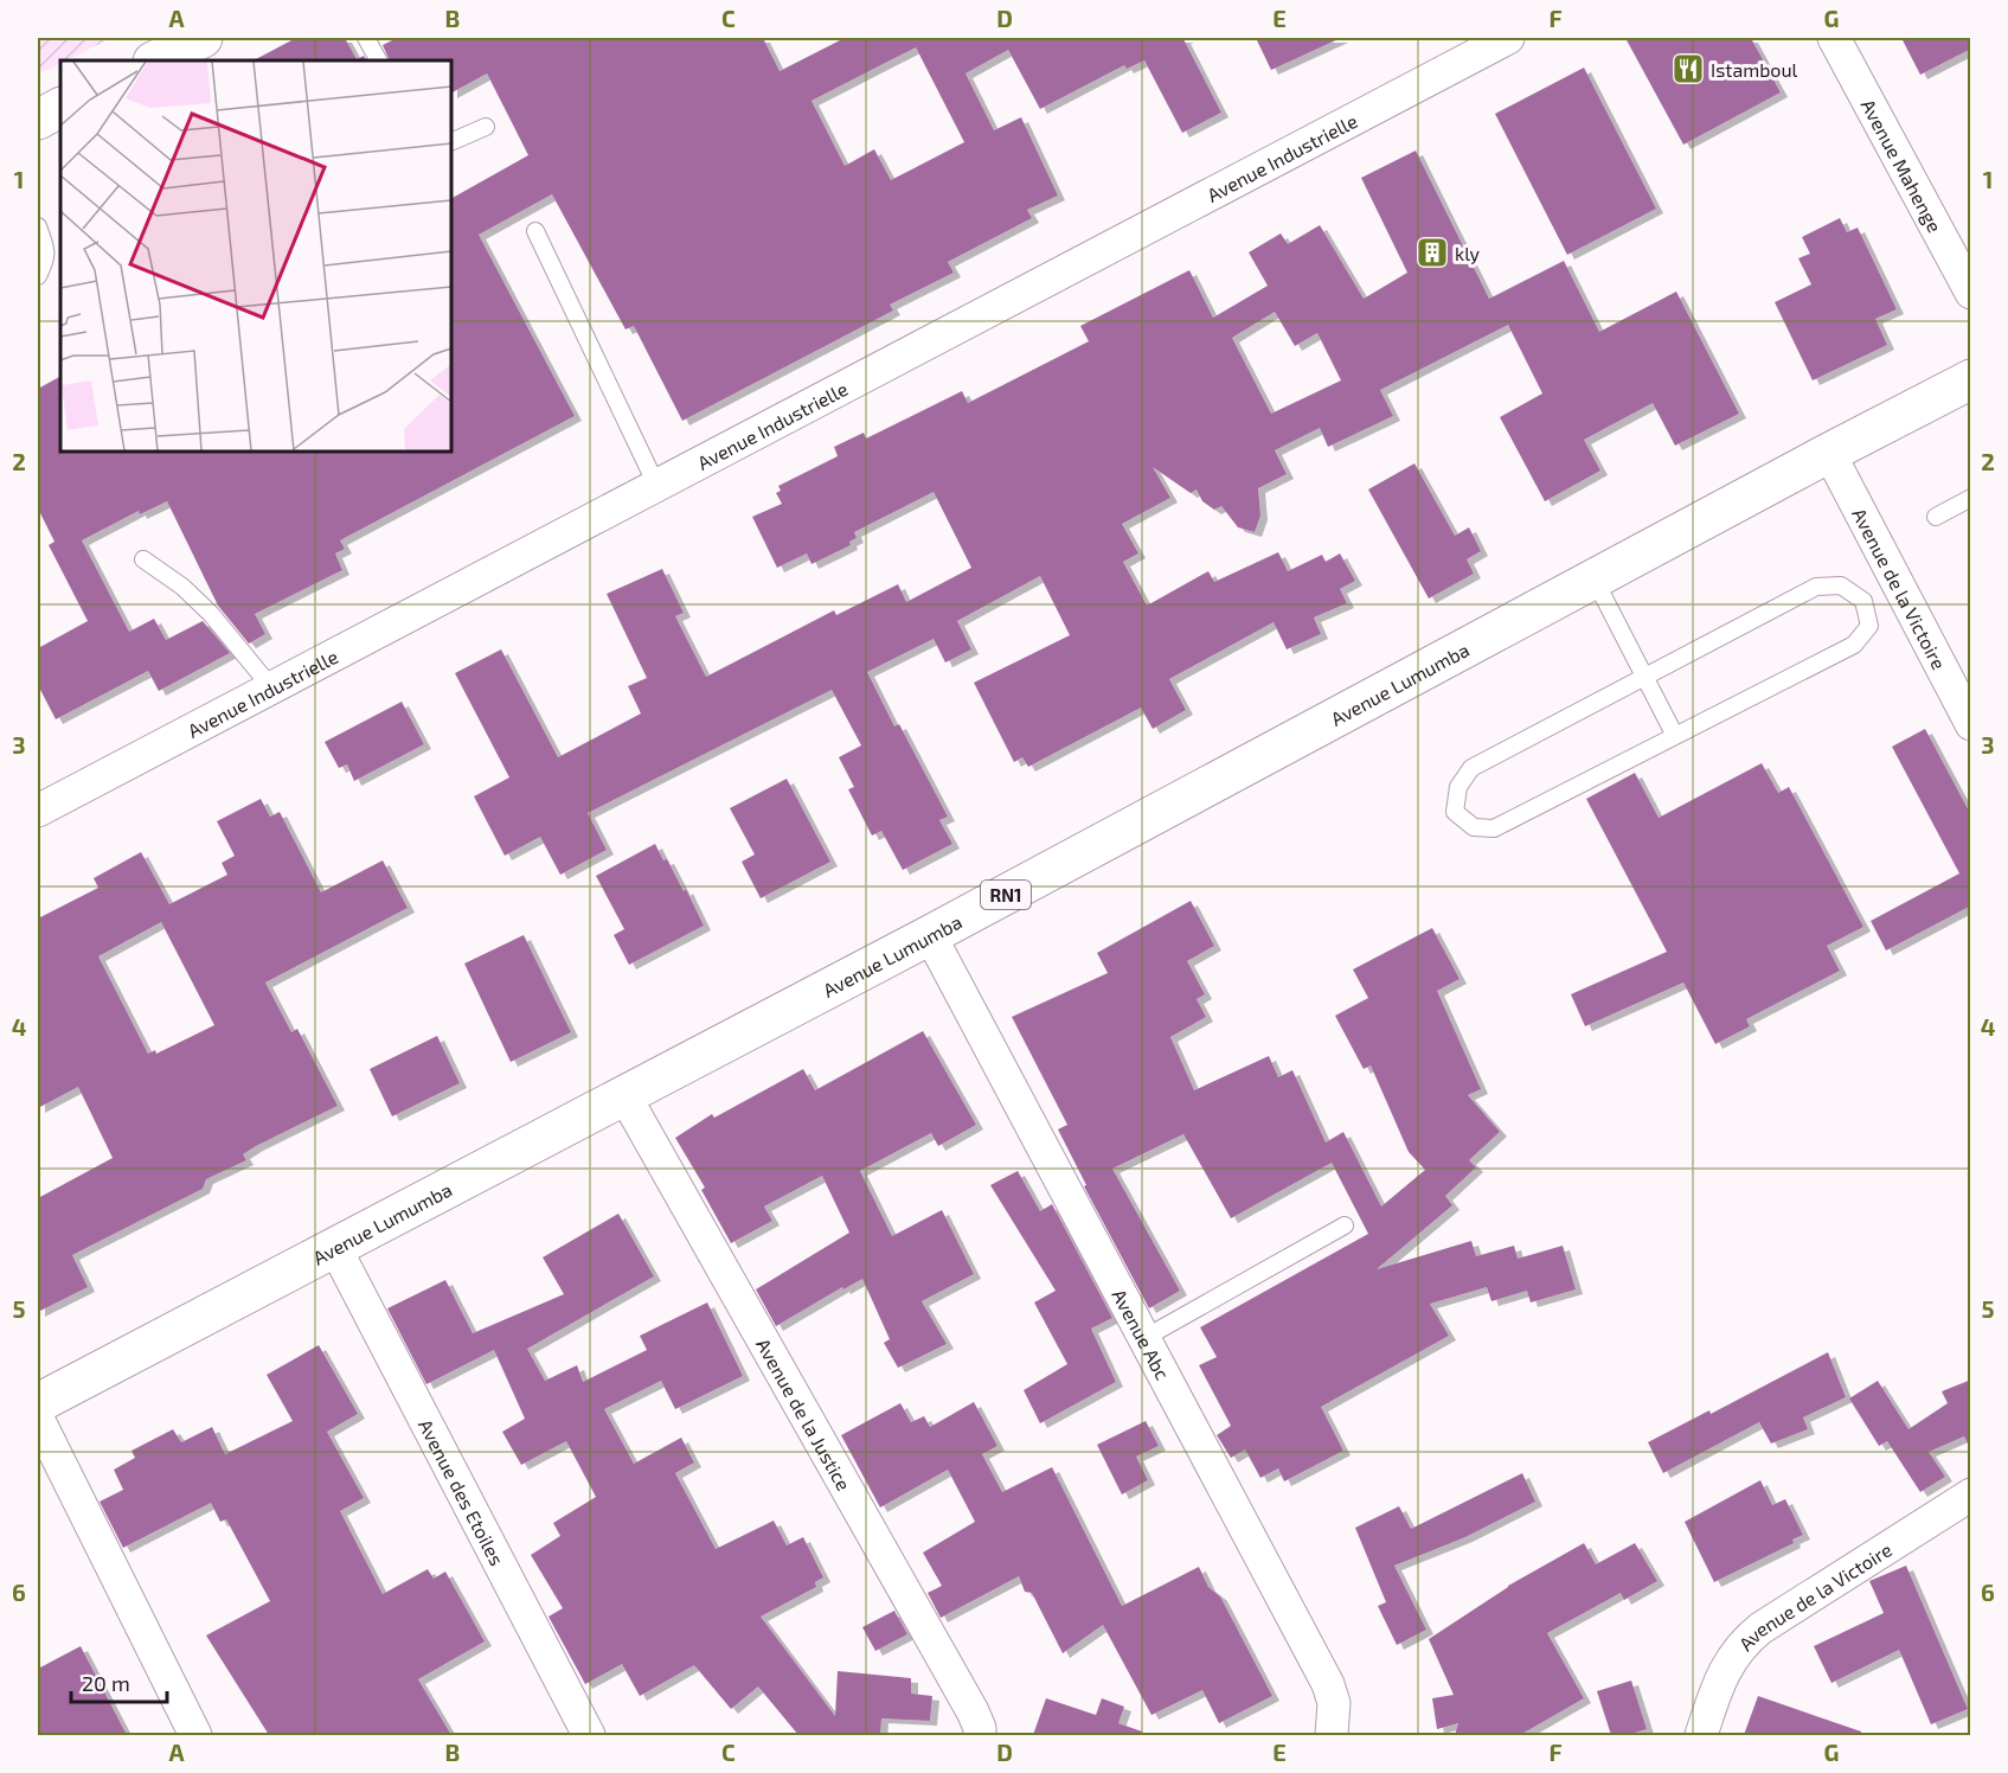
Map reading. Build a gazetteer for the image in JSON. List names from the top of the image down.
{
  "streets": {
    "main road": ["Avenue Lumumba", "RN1"],
    "street": [
      "Avenue Industrielle",
      "Avenue Mahenge",
      "Avenue de la Victoire",
      "Avenue Abc",
      "Avenue de la Justice",
      "Avenue des Etoiles"
    ]
  },
  "crossings": [
    ["Avenue de la Victoire", "Avenue Lumumba"],
    ["Avenue Lumumba", "Avenue Abc"],
    ["Avenue Lumumba", "Avenue de la Justice"],
    ["Avenue Lumumba", "Avenue des Etoiles"]
  ],
  "places": {
    "restaurant": ["Istamboul"],
    "building": ["kly"]
  },
  "scale_bar": "20 m",
  "grid": {
    "columns": [
      "A",
      "B",
      "C",
      "D",
      "E",
      "F",
      "G"
    ],
    "rows": [
      "1",
      "2",
      "3",
      "4",
      "5",
      "6"
    ]
  }
}
